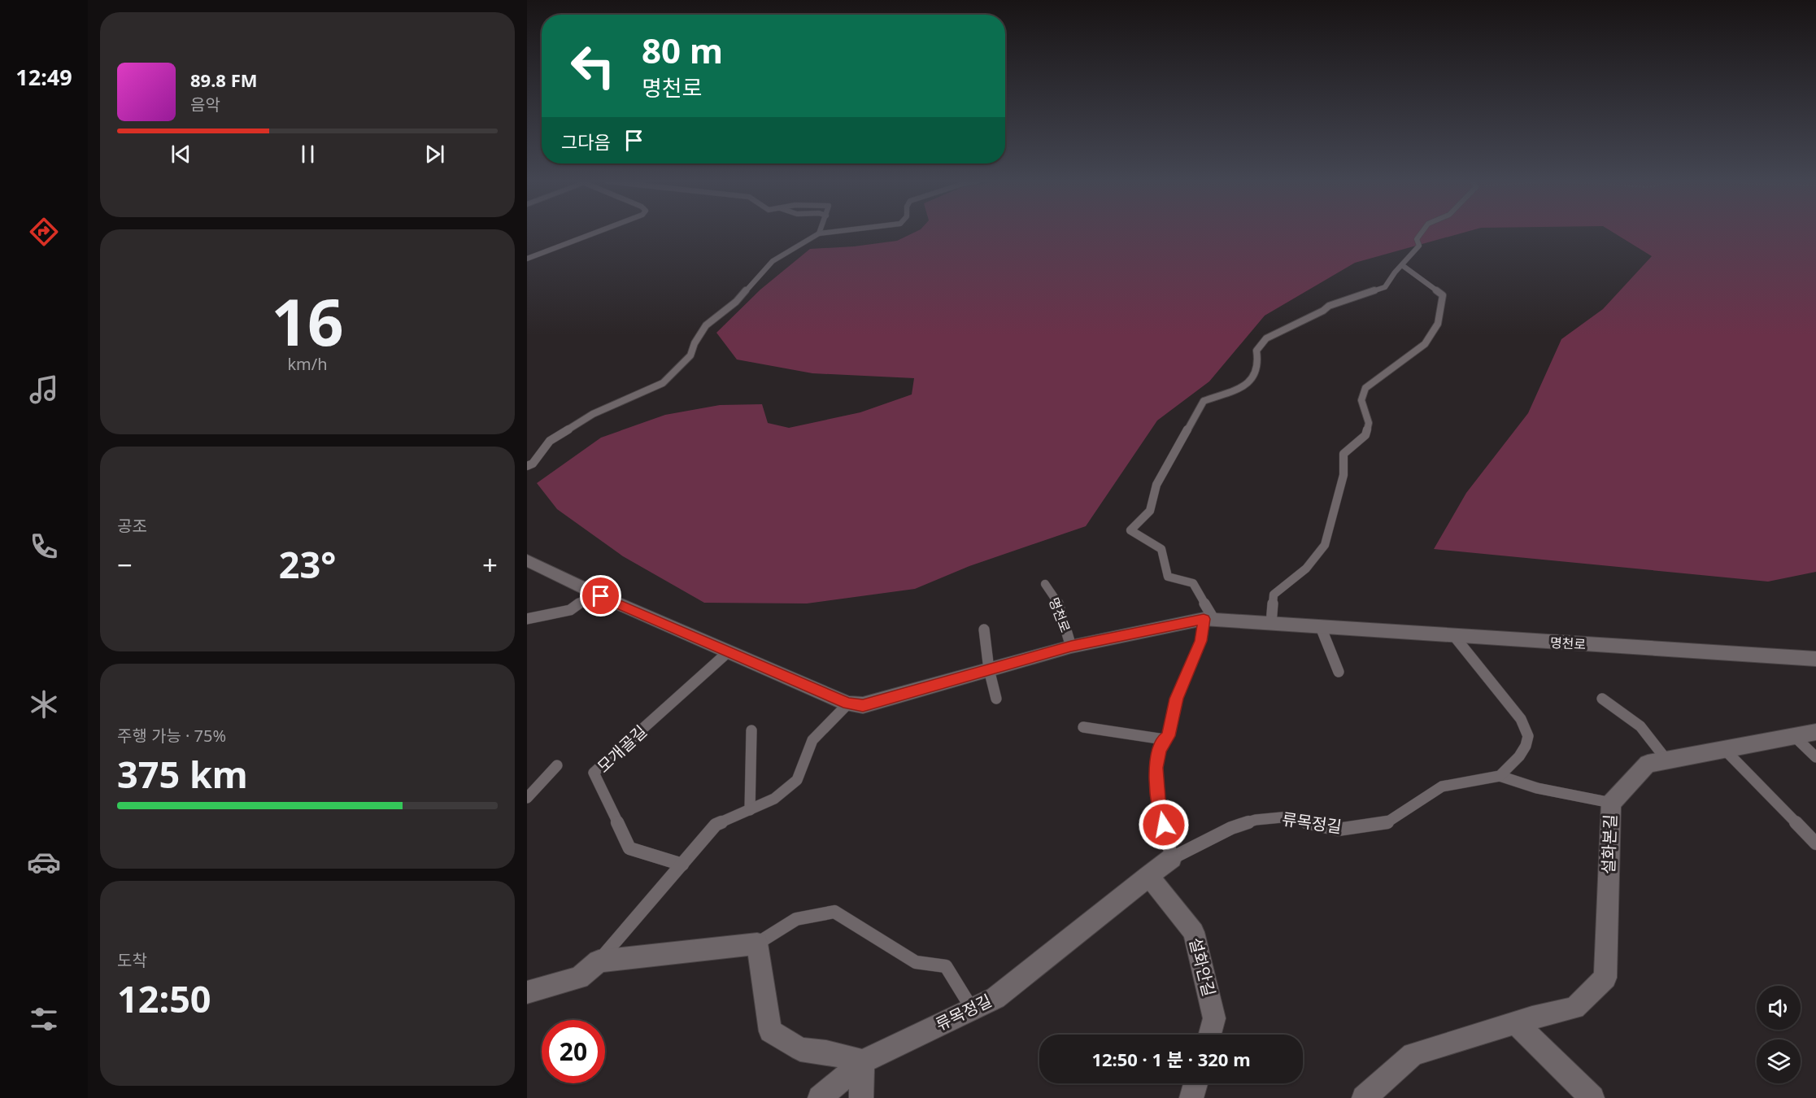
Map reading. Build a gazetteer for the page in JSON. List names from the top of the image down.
{
  "streets": {
    "street": [
      "명천로",
      "류목정길",
      "설화본길",
      "설화안길"
    ],
    "lane": ["모개골길"]
  },
  "crossings": [
    ["명천로", "모개골길"],
    ["류목정길", "설화안길"]
  ],
  "page": {
    "tabs": "12:49",
    "turn": ["80 m", "명천로"],
    "song": ["89.8 FM", "음악"],
    "then": "그다음",
    "tile": [
      ["16", "km/h"],
      "공조",
      ["주행 가능 · 75%", "375 km"],
      ["도착", "12:50"]
    ],
    "heat": ["−", "23°", "+"],
    "limit": "20",
    "trip": "12:50 · 1 분 · 320 m"
  }
}
